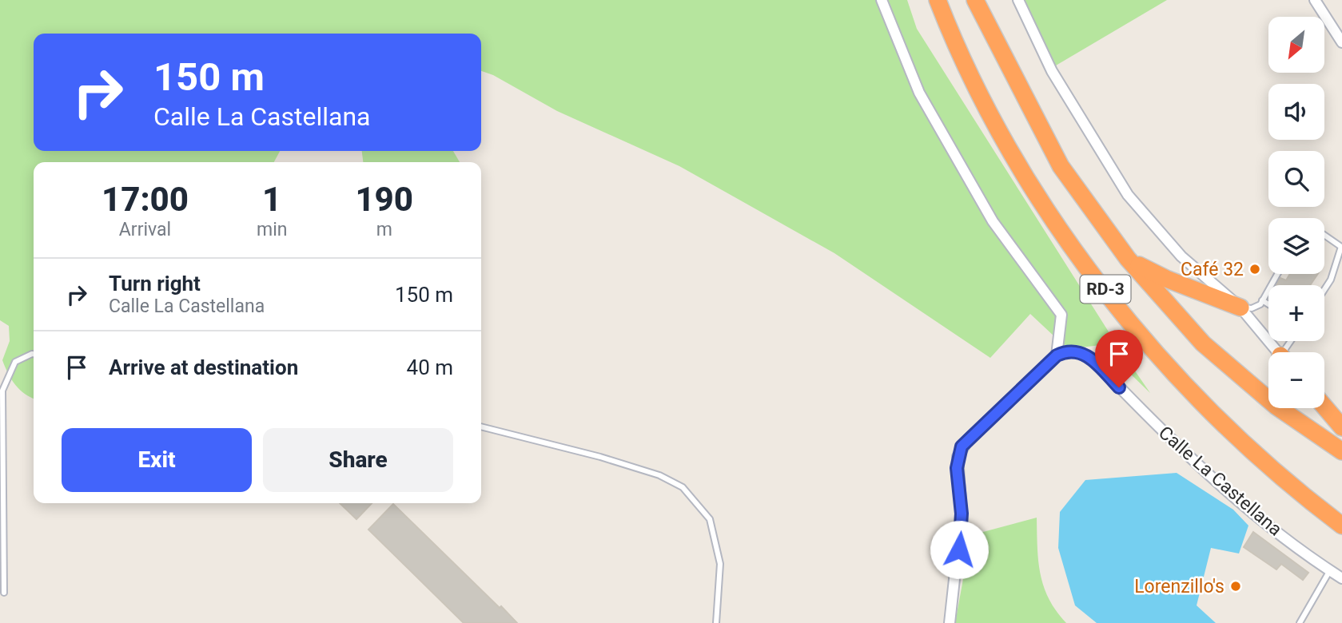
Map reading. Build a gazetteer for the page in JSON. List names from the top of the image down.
{
  "streets": {
    "highway": ["RD-3"],
    "street": ["Calle La Castellana"]
  },
  "places": ["Café 32", "Lorenzillo's"],
  "north": "bottom left",
  "page": {
    "map_buttons": ["+", "−"],
    "turn": ["150 m", "Calle La Castellana"],
    "eta": [
      "17:00",
      "Arrival",
      "1",
      "min",
      "190",
      "m"
    ],
    "list": [
      {
        "name": "Turn right",
        "note": "Calle La Castellana",
        "value": "150 m"
      },
      {
        "name": "Arrive at destination",
        "value": "40 m"
      }
    ],
    "buttons": ["Exit", "Share"]
  }
}
